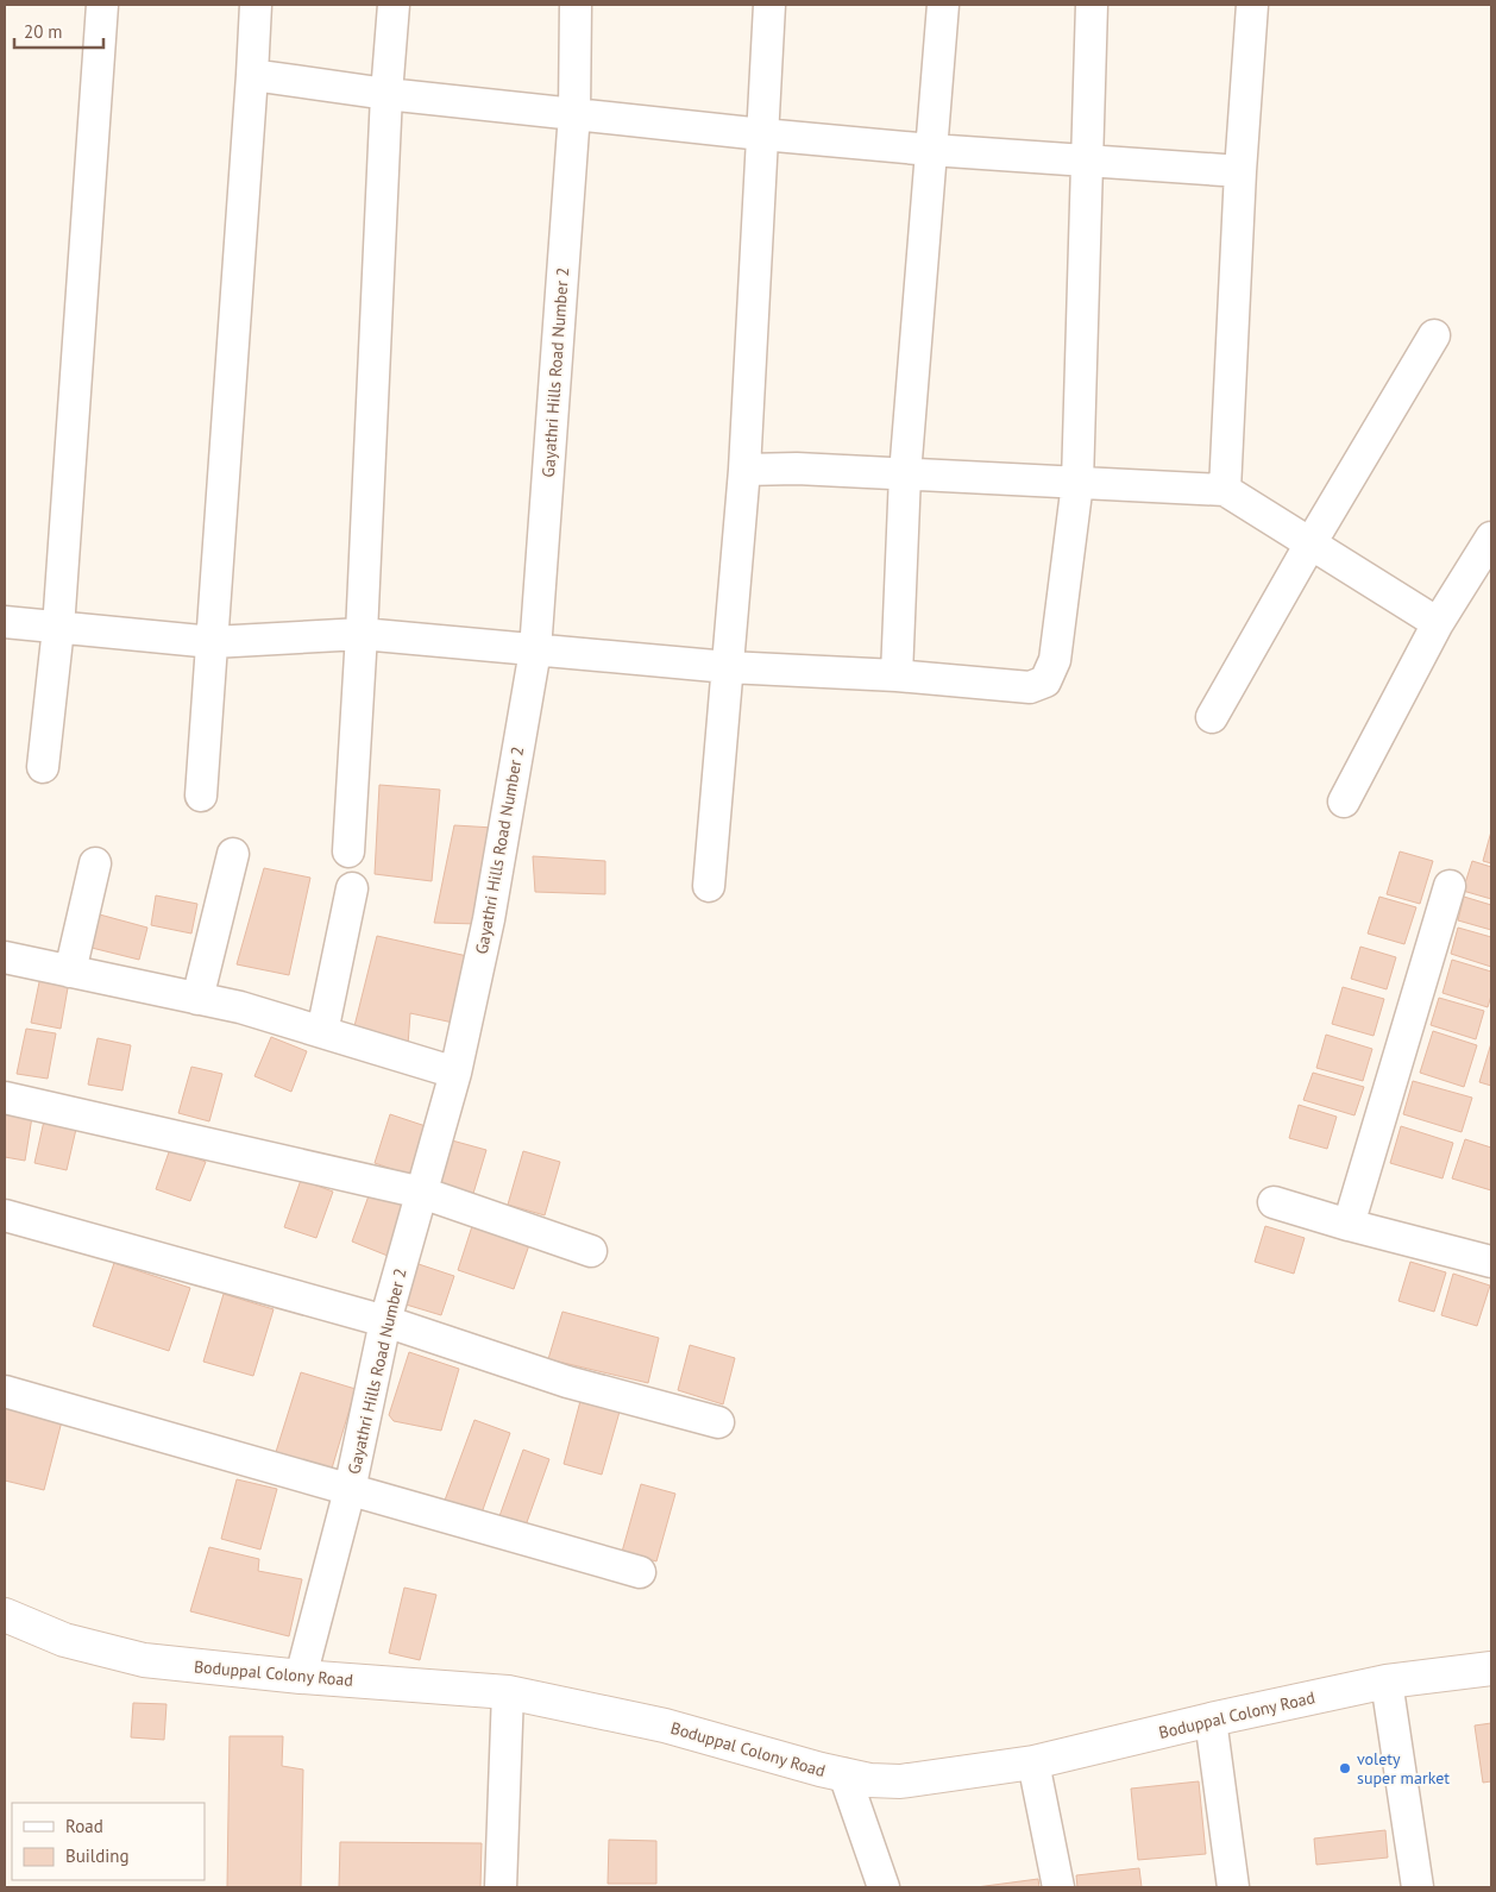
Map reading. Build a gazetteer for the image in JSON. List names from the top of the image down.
{
  "streets": {
    "street": ["Gayathri Hills Road Number 2", "Boduppal Colony Road"]
  },
  "crossings": [
    ["Gayathri Hills Road Number 2", "Boduppal Colony Road"]
  ],
  "places": ["volety super market"],
  "legend": ["Road", "Building"],
  "scale_bar": "20 m"
}
